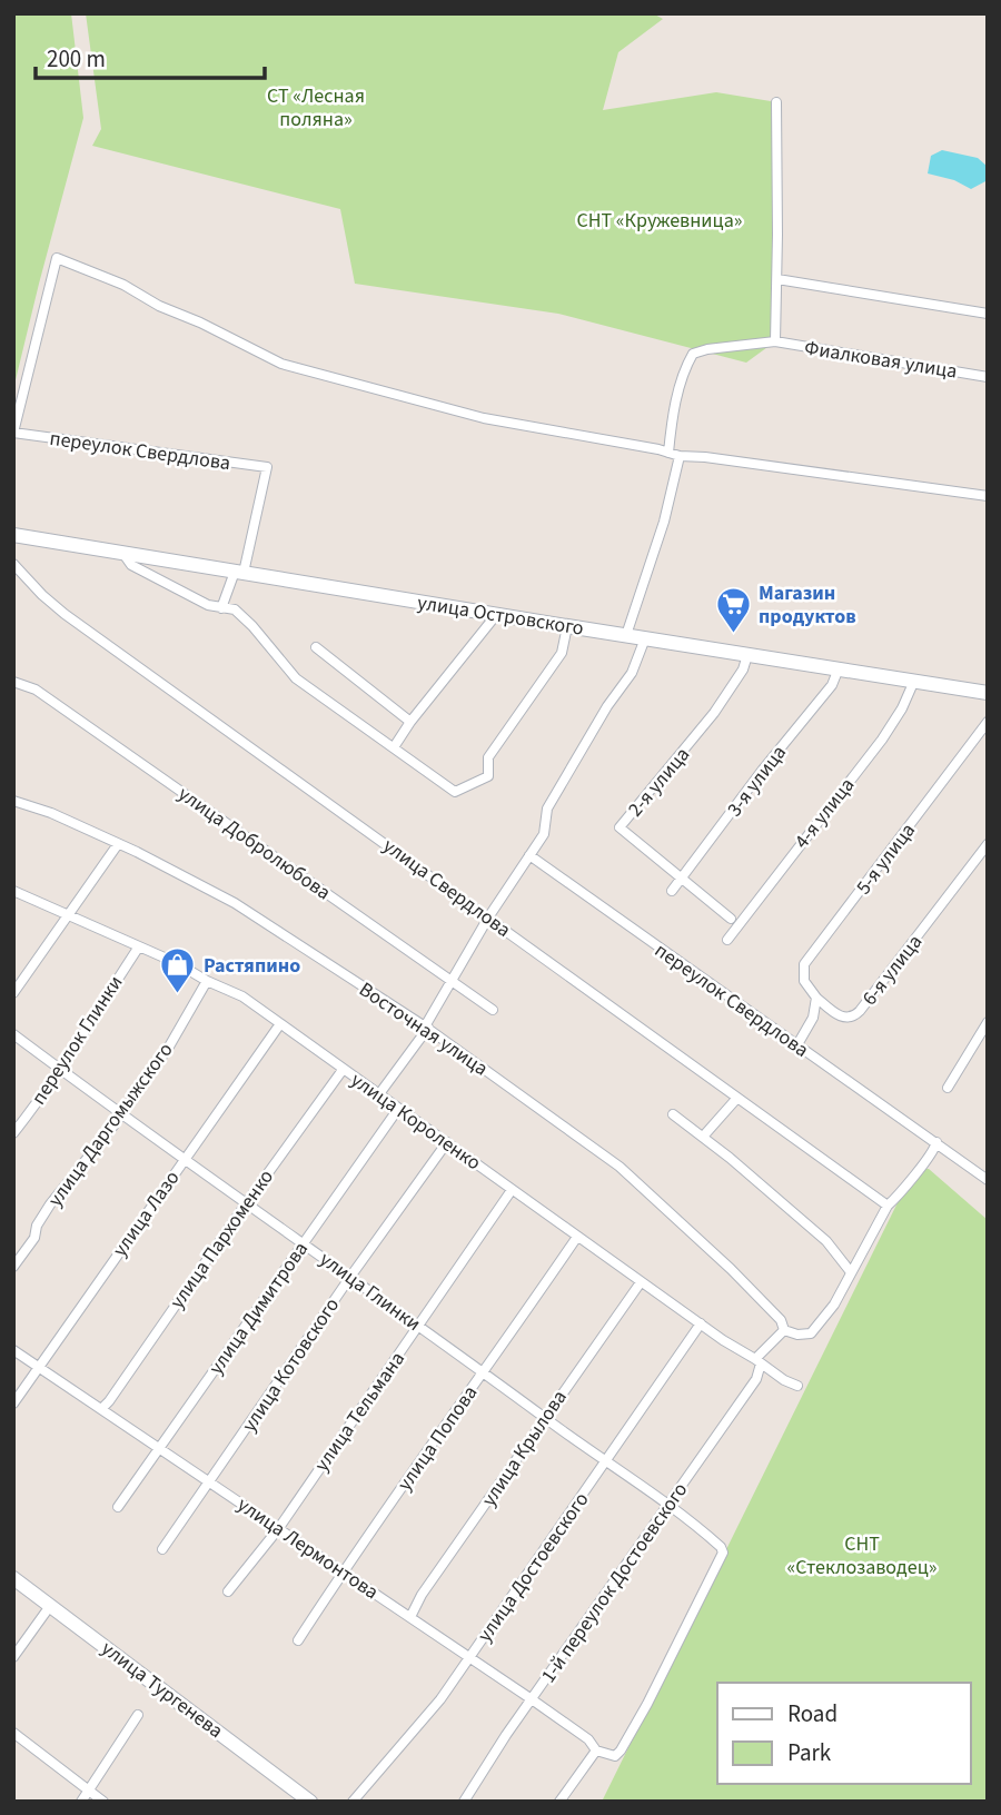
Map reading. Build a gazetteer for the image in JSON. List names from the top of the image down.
{
  "streets": {
    "street": [
      "Фиалковая улица",
      "переулок Свердлова",
      "улица Островского",
      "3-я улица",
      "2-я улица",
      "4-я улица",
      "улица Добролюбова",
      "5-я улица",
      "улица Свердлова",
      "6-я улица",
      "Восточная улица",
      "переулок Глинки",
      "улица Короленко",
      "улица Даргомыжского",
      "улица Лазо",
      "улица Пархоменко",
      "улица Глинки",
      "улица Димитрова",
      "улица Котовского",
      "улица Тельмана",
      "улица Попова",
      "улица Крылова",
      "улица Лермонтова",
      "улица Достоевского",
      "1-й переулок Достоевского",
      "улица Тургенева"
    ]
  },
  "crossings": [
    ["переулок Свердлова", "улица Островского"],
    ["улица Островского", "3-я улица"],
    ["улица Островского", "2-я улица"],
    ["улица Островского", "4-я улица"],
    ["3-я улица", "2-я улица"],
    ["5-я улица", "6-я улица"],
    ["Восточная улица", "1-й переулок Достоевского"],
    ["переулок Глинки", "улица Короленко"],
    ["переулок Глинки", "улица Глинки"],
    ["улица Короленко", "улица Даргомыжского"],
    ["улица Короленко", "улица Лазо"],
    ["улица Короленко", "улица Пархоменко"],
    ["улица Короленко", "улица Димитрова"],
    ["улица Короленко", "улица Котовского"],
    ["улица Короленко", "улица Тельмана"],
    ["улица Короленко", "улица Попова"],
    ["улица Короленко", "улица Крылова"],
    ["улица Короленко", "улица Достоевского"],
    ["улица Короленко", "1-й переулок Достоевского"],
    ["улица Даргомыжского", "улица Глинки"],
    ["улица Лазо", "улица Глинки"],
    ["улица Лазо", "улица Лермонтова"],
    ["улица Пархоменко", "улица Глинки"],
    ["улица Пархоменко", "улица Лермонтова"],
    ["улица Глинки", "улица Димитрова"],
    ["улица Глинки", "улица Котовского"],
    ["улица Глинки", "улица Тельмана"],
    ["улица Глинки", "улица Попова"],
    ["улица Глинки", "улица Крылова"],
    ["улица Глинки", "улица Лермонтова"],
    ["улица Глинки", "улица Достоевского"],
    ["улица Глинки", "1-й переулок Достоевского"],
    ["улица Димитрова", "улица Лермонтова"],
    ["улица Котовского", "улица Лермонтова"],
    ["улица Тельмана", "улица Лермонтова"],
    ["улица Попова", "улица Лермонтова"],
    ["улица Крылова", "улица Лермонтова"],
    ["улица Лермонтова", "улица Достоевского"],
    ["улица Лермонтова", "1-й переулок Достоевского"]
  ],
  "parks": ["СТ «Лесная поляна»", "СНТ «Кружевница»", "СНТ «Стеклозаводец»"],
  "places": {
    "supermarket": ["Магазин продуктов"],
    "shop": ["Растяпино"]
  },
  "legend": ["Road", "Park"],
  "scale_bar": "200 m"
}
